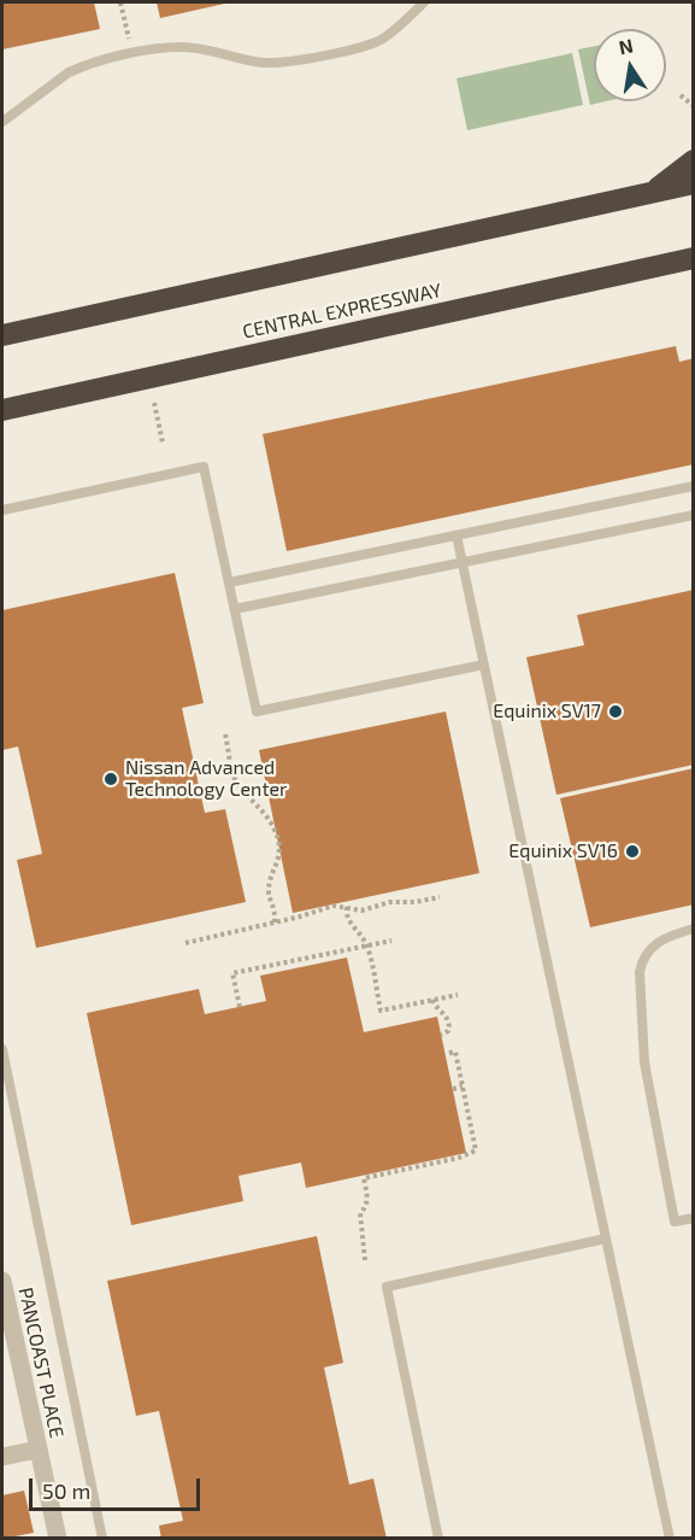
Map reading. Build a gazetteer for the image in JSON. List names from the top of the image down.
{
  "streets": {
    "highway": ["CENTRAL EXPRESSWAY"],
    "street": ["PANCOAST PLACE"]
  },
  "places": ["Equinix SV17", "Nissan Advanced Technology Center", "Equinix SV16"],
  "scale_bar": "50 m",
  "north": "top"
}
